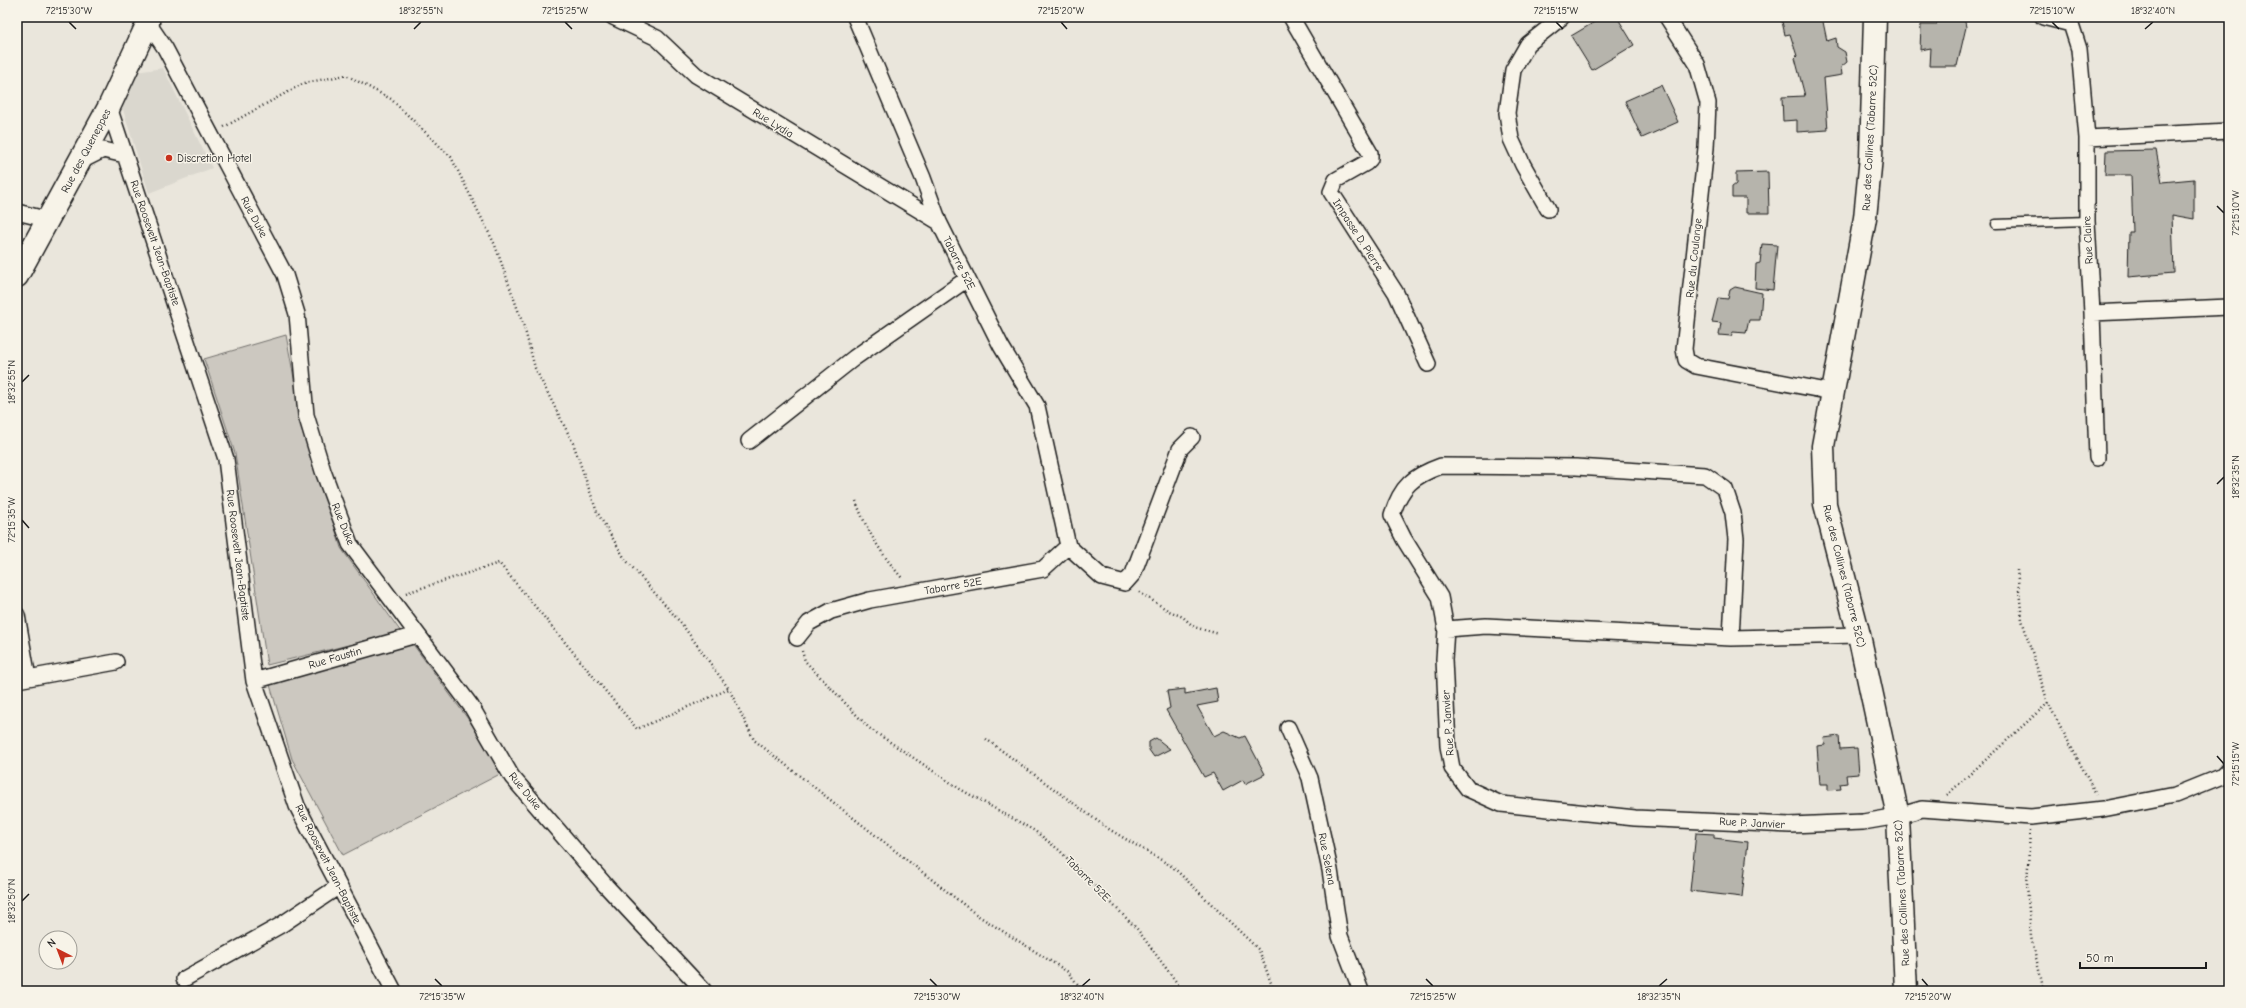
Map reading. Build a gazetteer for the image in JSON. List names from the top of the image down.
{
  "streets": {
    "street": [
      "Rue Lydia",
      "Rue des Collines (Tabarre 52C)",
      "Rue des Queneppes",
      "Rue Duke",
      "Impasse D. Pierre",
      "Rue Claire",
      "Rue Roosevelt Jean-Baptiste",
      "Rue du Coulange",
      "Tabarre 52E",
      "Rue Faustin",
      "Rue P. Janvier",
      "Rue Selena"
    ]
  },
  "crossings": [
    ["Rue Lydia", "Tabarre 52E"],
    ["Rue des Collines (Tabarre 52C)", "Rue du Coulange"],
    ["Rue des Collines (Tabarre 52C)", "Rue P. Janvier"],
    ["Rue des Queneppes", "Rue Duke"],
    ["Rue des Queneppes", "Rue Roosevelt Jean-Baptiste"],
    ["Rue Duke", "Rue Faustin"],
    ["Rue Roosevelt Jean-Baptiste", "Rue Faustin"]
  ],
  "places": ["Discretion Hotel"],
  "scale_bar": "50 m",
  "north": "top left",
  "coordinates": [
    "72°15'30\"W",
    "18°32'55\"N",
    "72°15'25\"W",
    "72°15'20\"W",
    "72°15'15\"W",
    "72°15'10\"W",
    "18°32'40\"N",
    "18°32'35\"N",
    "72°15'35\"W",
    "18°32'50\"N"
  ]
}
